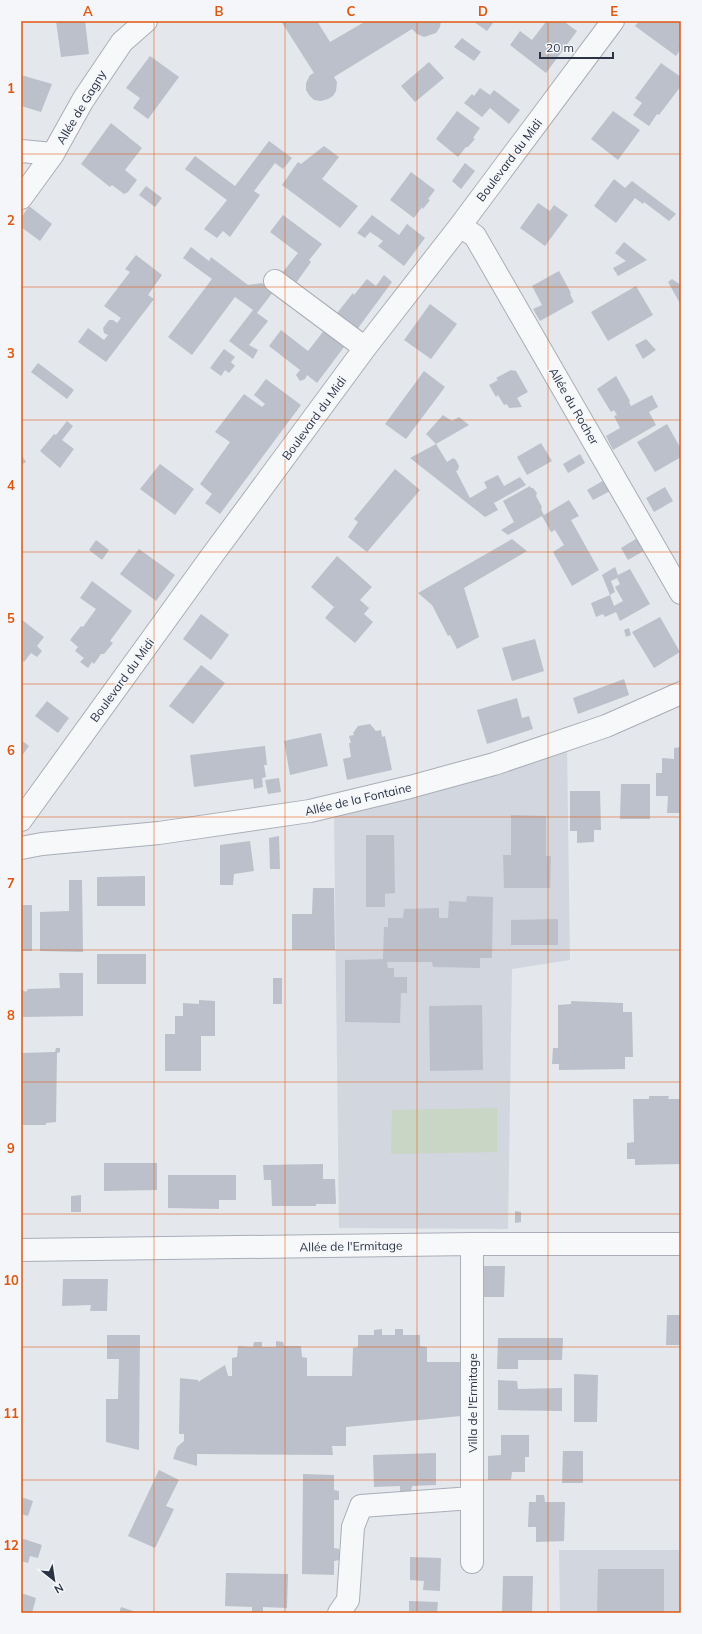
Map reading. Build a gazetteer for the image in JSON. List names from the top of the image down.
{
  "streets": {
    "street": [
      "Allée de Gagny",
      "Boulevard du Midi",
      "Allée du Rocher",
      "Allée de la Fontaine",
      "Allée de l'Ermitage",
      "Villa de l'Ermitage"
    ]
  },
  "crossings": [
    ["Boulevard du Midi", "Allée du Rocher"],
    ["Allée de l'Ermitage", "Villa de l'Ermitage"]
  ],
  "scale_bar": "20 m",
  "north": "bottom right",
  "grid": {
    "columns": [
      "A",
      "B",
      "C",
      "D",
      "E"
    ],
    "rows": [
      "1",
      "2",
      "3",
      "4",
      "5",
      "6",
      "7",
      "8",
      "9",
      "10",
      "11",
      "12"
    ]
  }
}
